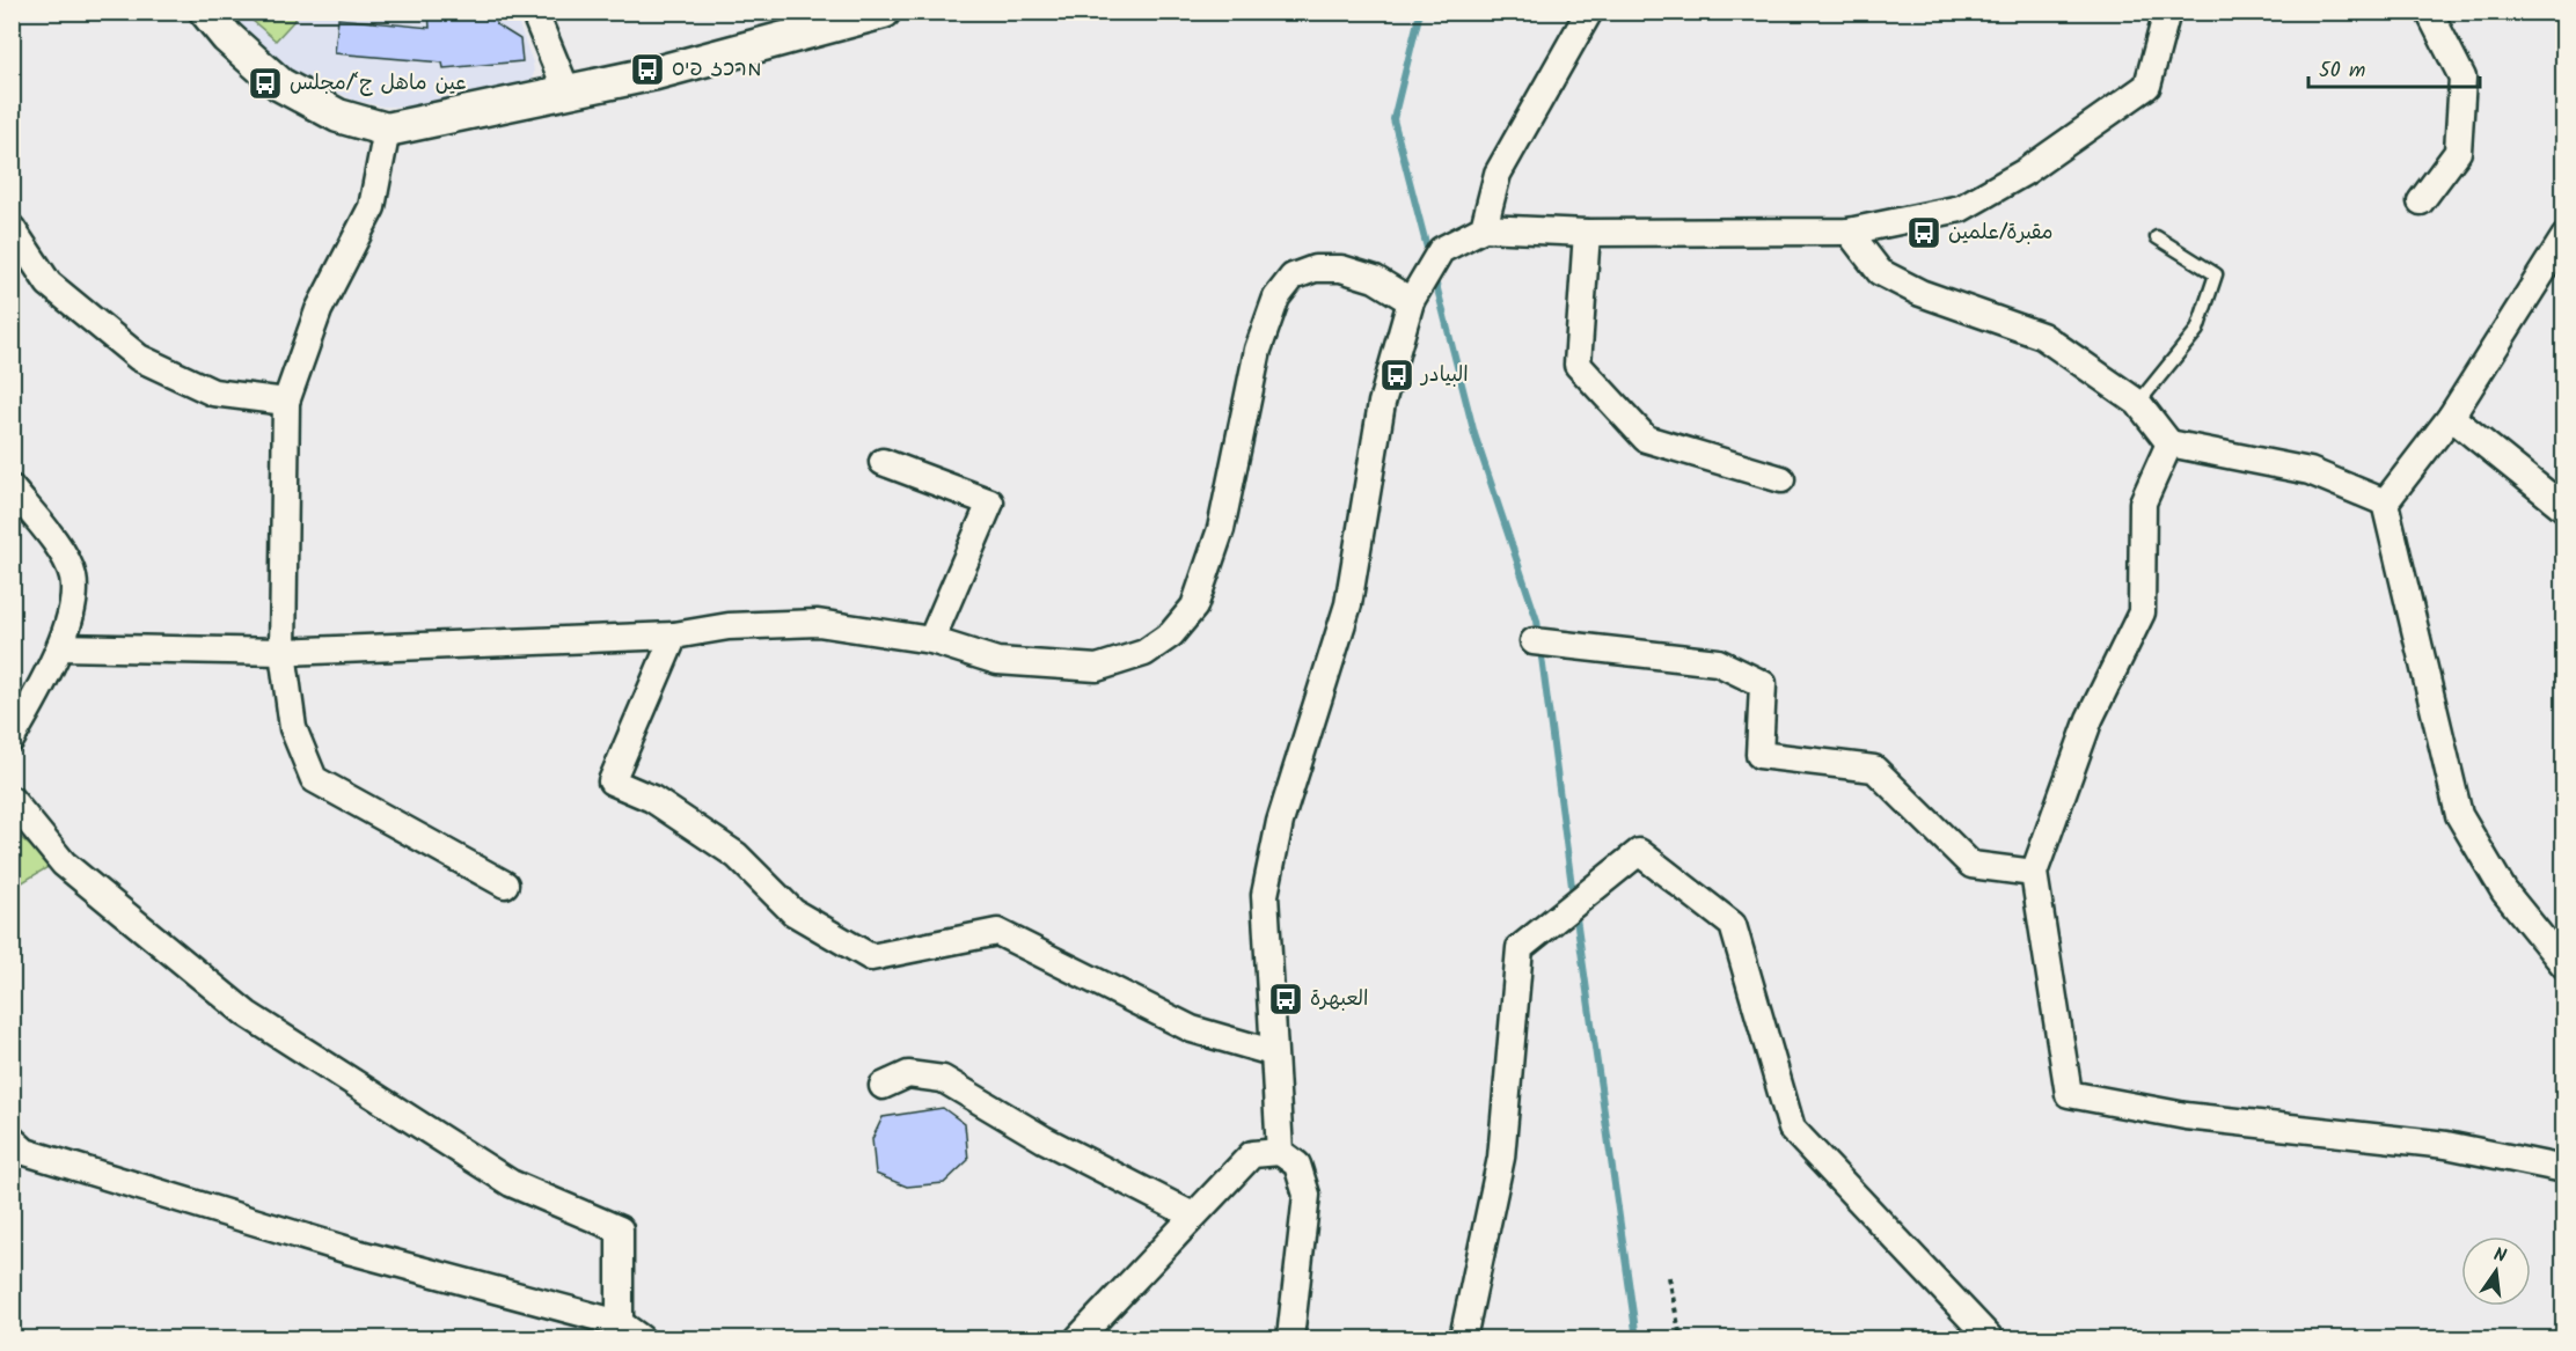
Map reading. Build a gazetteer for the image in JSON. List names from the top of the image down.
{
  "places": {
    "bus stop": [
      "מרכז פיס",
      "عين ماهل ج‘/مجلس",
      "مقبرة/علمين",
      "البيادر",
      "العبهرة"
    ]
  },
  "scale_bar": "50 m",
  "north": "top"
}
